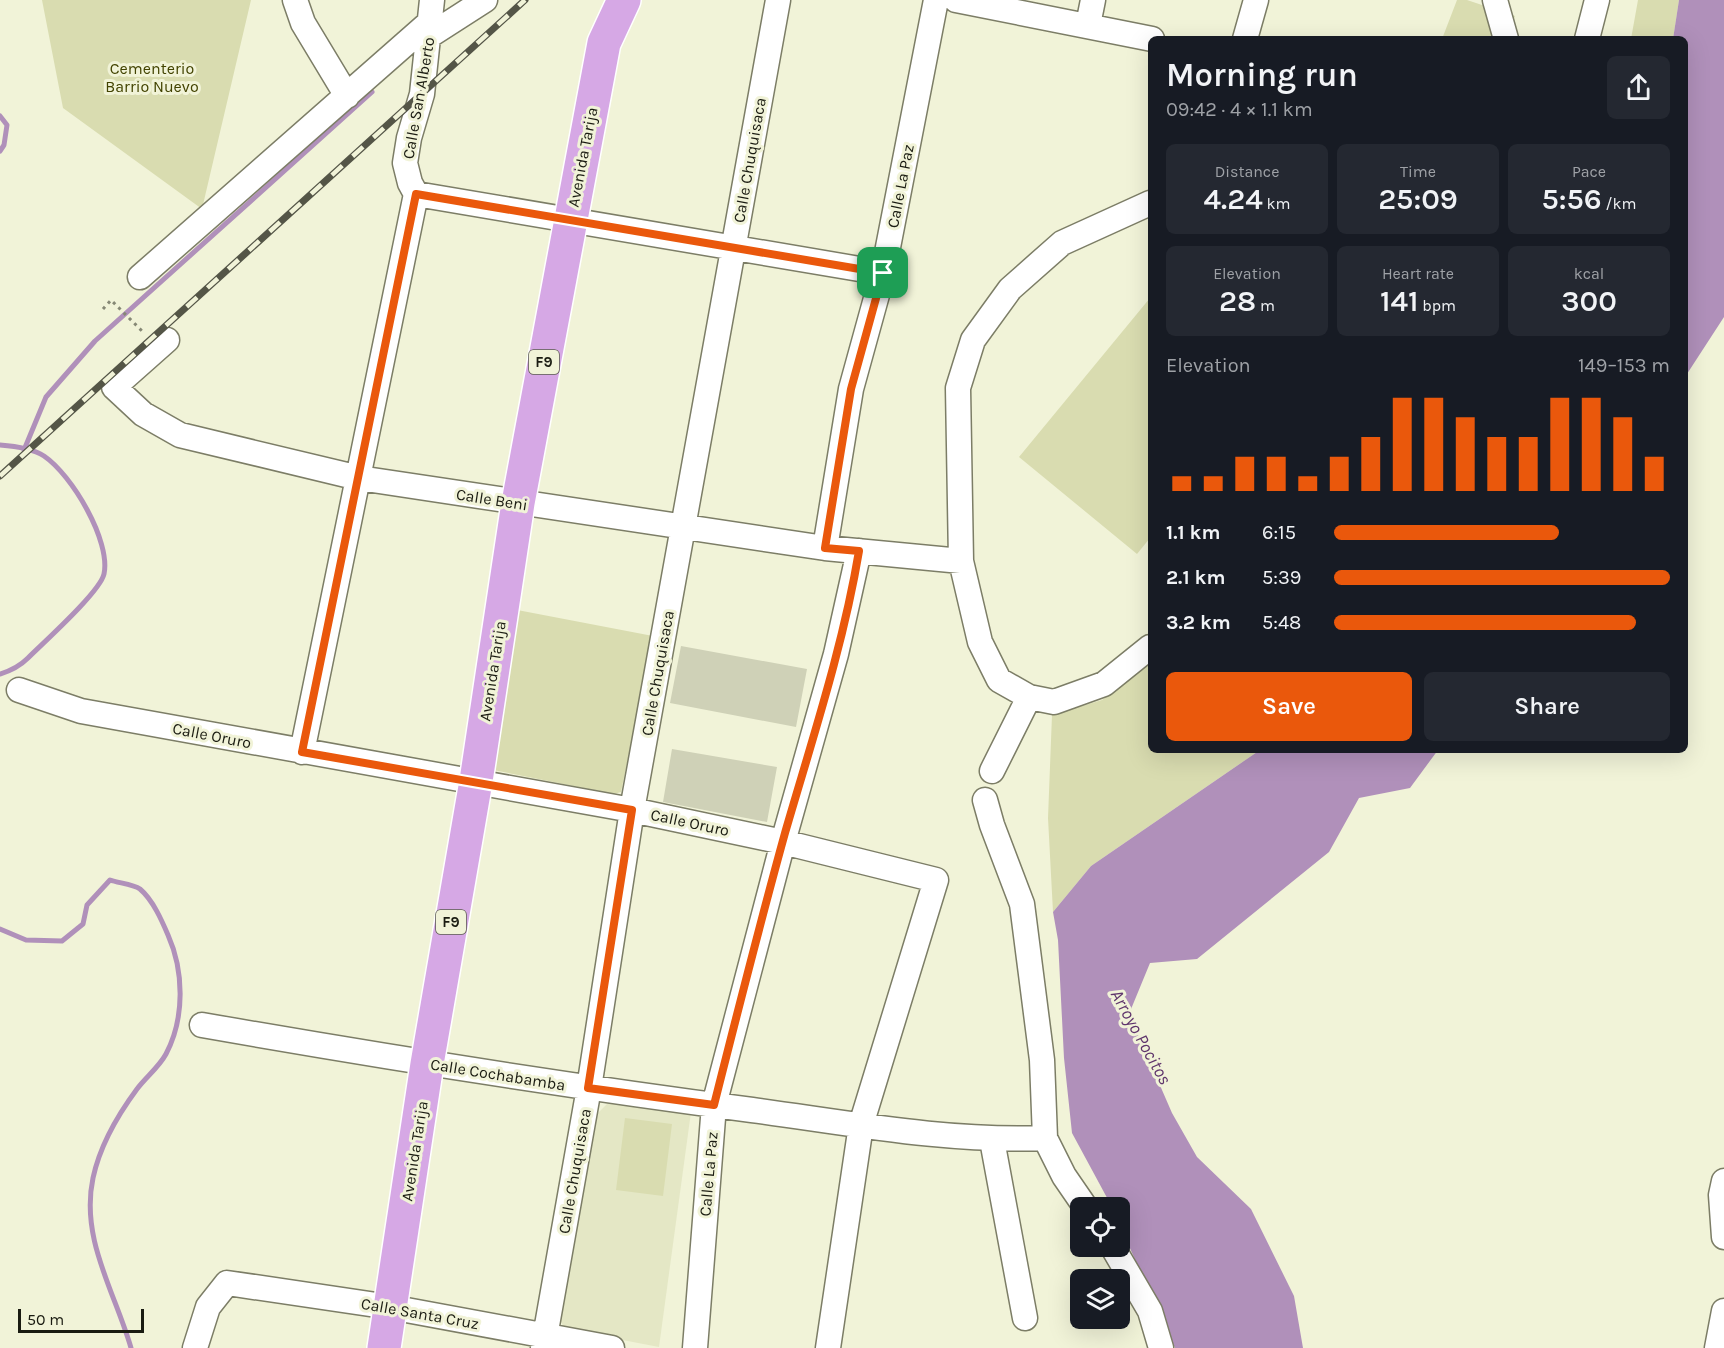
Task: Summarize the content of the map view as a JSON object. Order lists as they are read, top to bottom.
{
  "streets": {
    "highway": ["Avenida Tarija", "F9"],
    "street": [
      "Calle San Alberto",
      "Calle Chuquisaca",
      "Calle La Paz",
      "Calle Beni",
      "Calle Oruro",
      "Calle Cochabamba",
      "Calle Santa Cruz"
    ]
  },
  "crossings": [
    ["Avenida Tarija", "Calle Beni"],
    ["Avenida Tarija", "Calle Oruro"],
    ["Avenida Tarija", "Calle Cochabamba"],
    ["Avenida Tarija", "Calle Santa Cruz"],
    ["Calle Chuquisaca", "Calle Beni"],
    ["Calle Chuquisaca", "Calle Oruro"],
    ["Calle Chuquisaca", "Calle Cochabamba"],
    ["Calle Chuquisaca", "Calle Santa Cruz"],
    ["Calle La Paz", "Calle Beni"],
    ["Calle La Paz", "Calle Oruro"],
    ["Calle La Paz", "Calle Cochabamba"],
    ["Calle Oruro", "Calle Cochabamba"]
  ],
  "water": ["Arroyo Pocitos"],
  "parks": ["Cementerio Barrio Nuevo"],
  "scale_bar": "50 m",
  "page": {
    "heading": ["Morning run", "09:42 · 4 × 1.1 km"],
    "stats": [
      ["Distance", "4.24 km"],
      ["Time", "25:09"],
      ["Pace", "5:56 /km"],
      ["Elevation", "28 m"],
      ["Heart rate", "141 bpm"],
      ["kcal", "300"]
    ],
    "chart": ["Elevation", "149–153 m"],
    "list": [
      {
        "name": "1.1 km",
        "note": "6:15"
      },
      {
        "name": "2.1 km",
        "note": "5:39"
      },
      {
        "name": "3.2 km",
        "note": "5:48"
      }
    ],
    "buttons": ["Save", "Share"],
    "scale": "50 m"
  }
}
